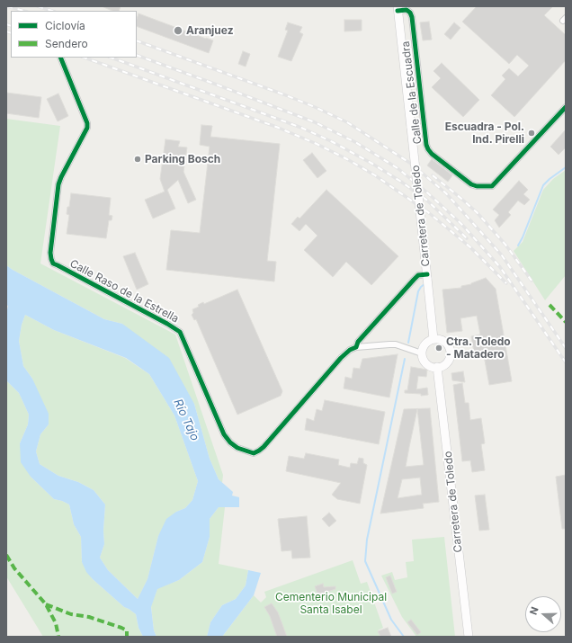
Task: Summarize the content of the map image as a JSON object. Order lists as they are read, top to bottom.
{
  "streets": {
    "street": ["Calle de la Escuadra", "Carretera de Toledo", "Calle Raso de la Estrella"]
  },
  "crossings": [
    ["Calle de la Escuadra", "Carretera de Toledo"],
    ["Carretera de Toledo", "Calle Raso de la Estrella"]
  ],
  "water": ["Río Tajo"],
  "parks": ["Cementerio Municipal Santa Isabel"],
  "places": [
    "Aranjuez",
    "Escuadra - Pol. Ind. Pirelli",
    "Parking Bosch",
    "Ctra. Toledo - Matadero"
  ],
  "legend": ["Ciclovía", "Sendero"],
  "north": "left"
}
